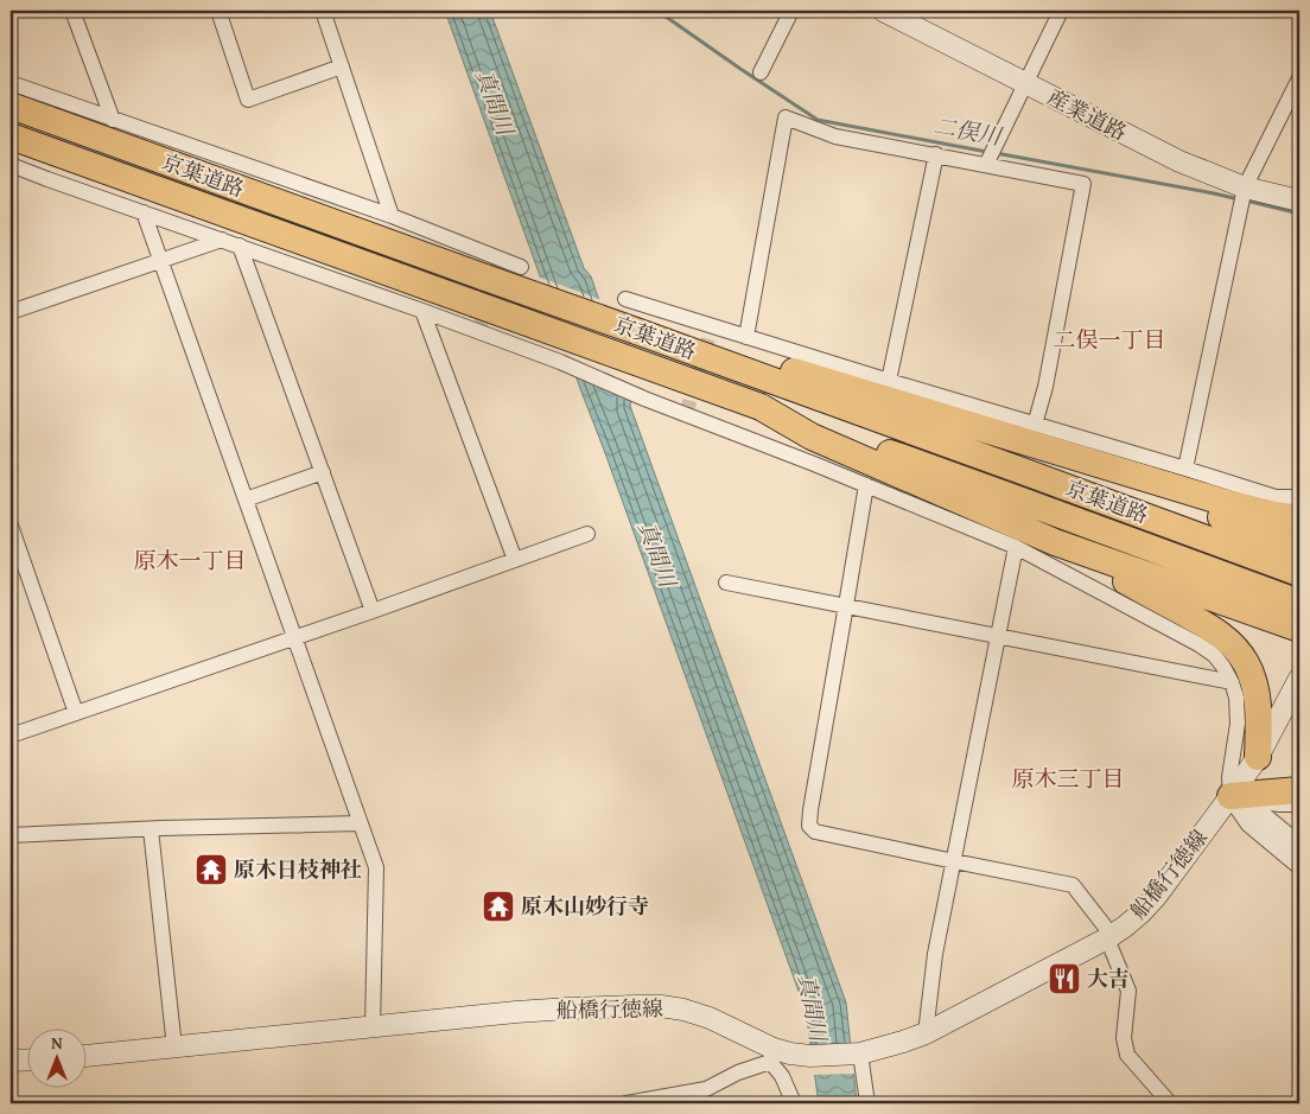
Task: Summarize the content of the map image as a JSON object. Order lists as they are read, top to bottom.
{
  "streets": {
    "highway": ["京葉道路"],
    "main road": ["産業道路", "船橋行徳線"]
  },
  "districts": ["二俣一丁目", "原木一丁目", "原木三丁目"],
  "water": ["真間川", "二俣川"],
  "places": {
    "temple": ["原木日枝神社", "原木山妙行寺"],
    "restaurant": ["大吉"]
  },
  "north": "top"
}
